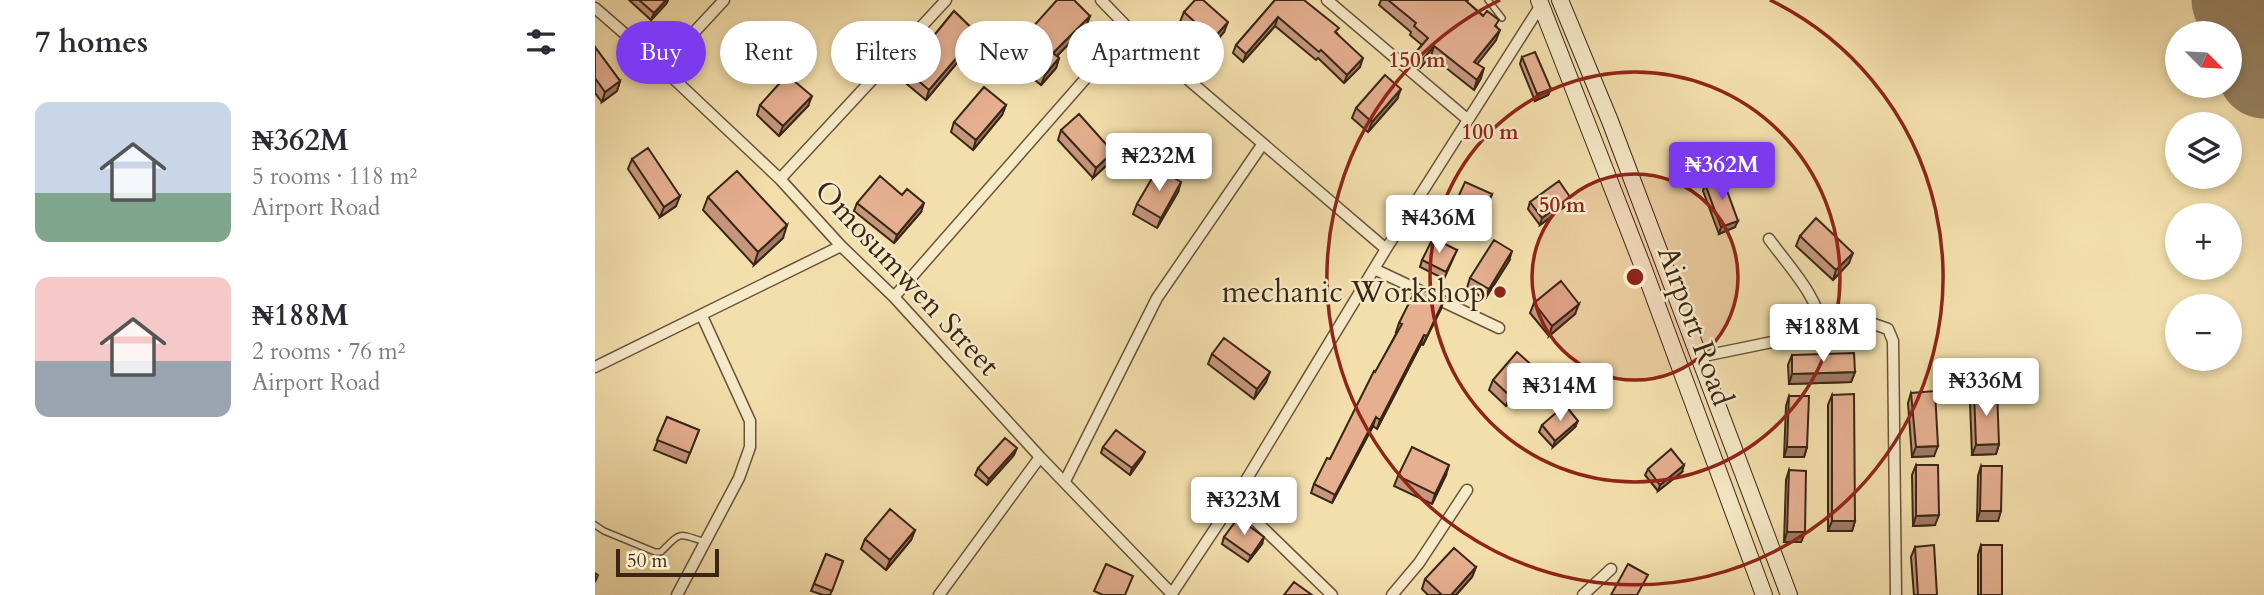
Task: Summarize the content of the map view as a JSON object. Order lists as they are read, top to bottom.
{
  "streets": {
    "main road": ["Airport Road"],
    "street": ["Omosumwen Street"]
  },
  "places": ["mechanic Workshop"],
  "scale_bar": "50 m",
  "north": "bottom right",
  "page": {
    "heading": "7 homes",
    "map_buttons": ["+", "−"],
    "chip": [
      "Buy",
      "Rent",
      "Filters",
      "New",
      "Apartment"
    ],
    "list": [
      {
        "name": "₦362M",
        "note": "5 rooms · 118 m² · Airport Road"
      },
      {
        "name": "₦188M",
        "note": "2 rooms · 76 m² · Airport Road"
      }
    ],
    "price": [
      "₦232M",
      "₦362M",
      "₦436M",
      "₦188M",
      "₦336M",
      "₦314M",
      "₦323M"
    ],
    "scale": "50 m"
  },
  "rings": ["150 m", "100 m", "50 m"]
}
